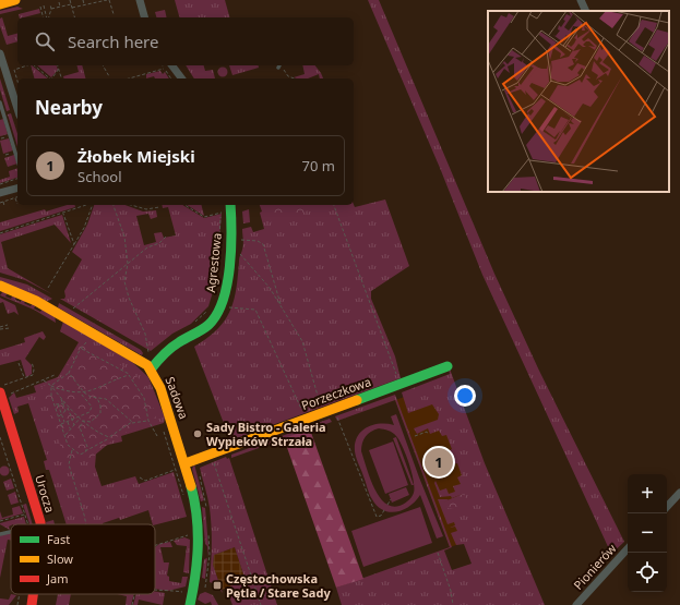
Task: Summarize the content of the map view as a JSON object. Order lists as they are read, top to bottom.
{
  "streets": {
    "street": [
      "Agrestowa",
      "Porzeczkowa",
      "Sadowa",
      "Urocza",
      "Pionierów"
    ]
  },
  "crossings": [
    ["Agrestowa", "Sadowa"],
    ["Porzeczkowa", "Sadowa"]
  ],
  "places": {
    "other": ["Sady Bistro - Galeria Wypieków Strzała"],
    "transit": ["Częstochowska Pętla / Stare Sady"]
  },
  "legend": ["Fast", "Slow", "Jam"],
  "page": {
    "search": "Search here",
    "heading": "Nearby",
    "list": [
      {
        "mark": "1",
        "name": "Żłobek Miejski",
        "note": "School",
        "value": "70 m"
      }
    ],
    "pins": "1",
    "map_buttons": ["+", "−"]
  }
}
